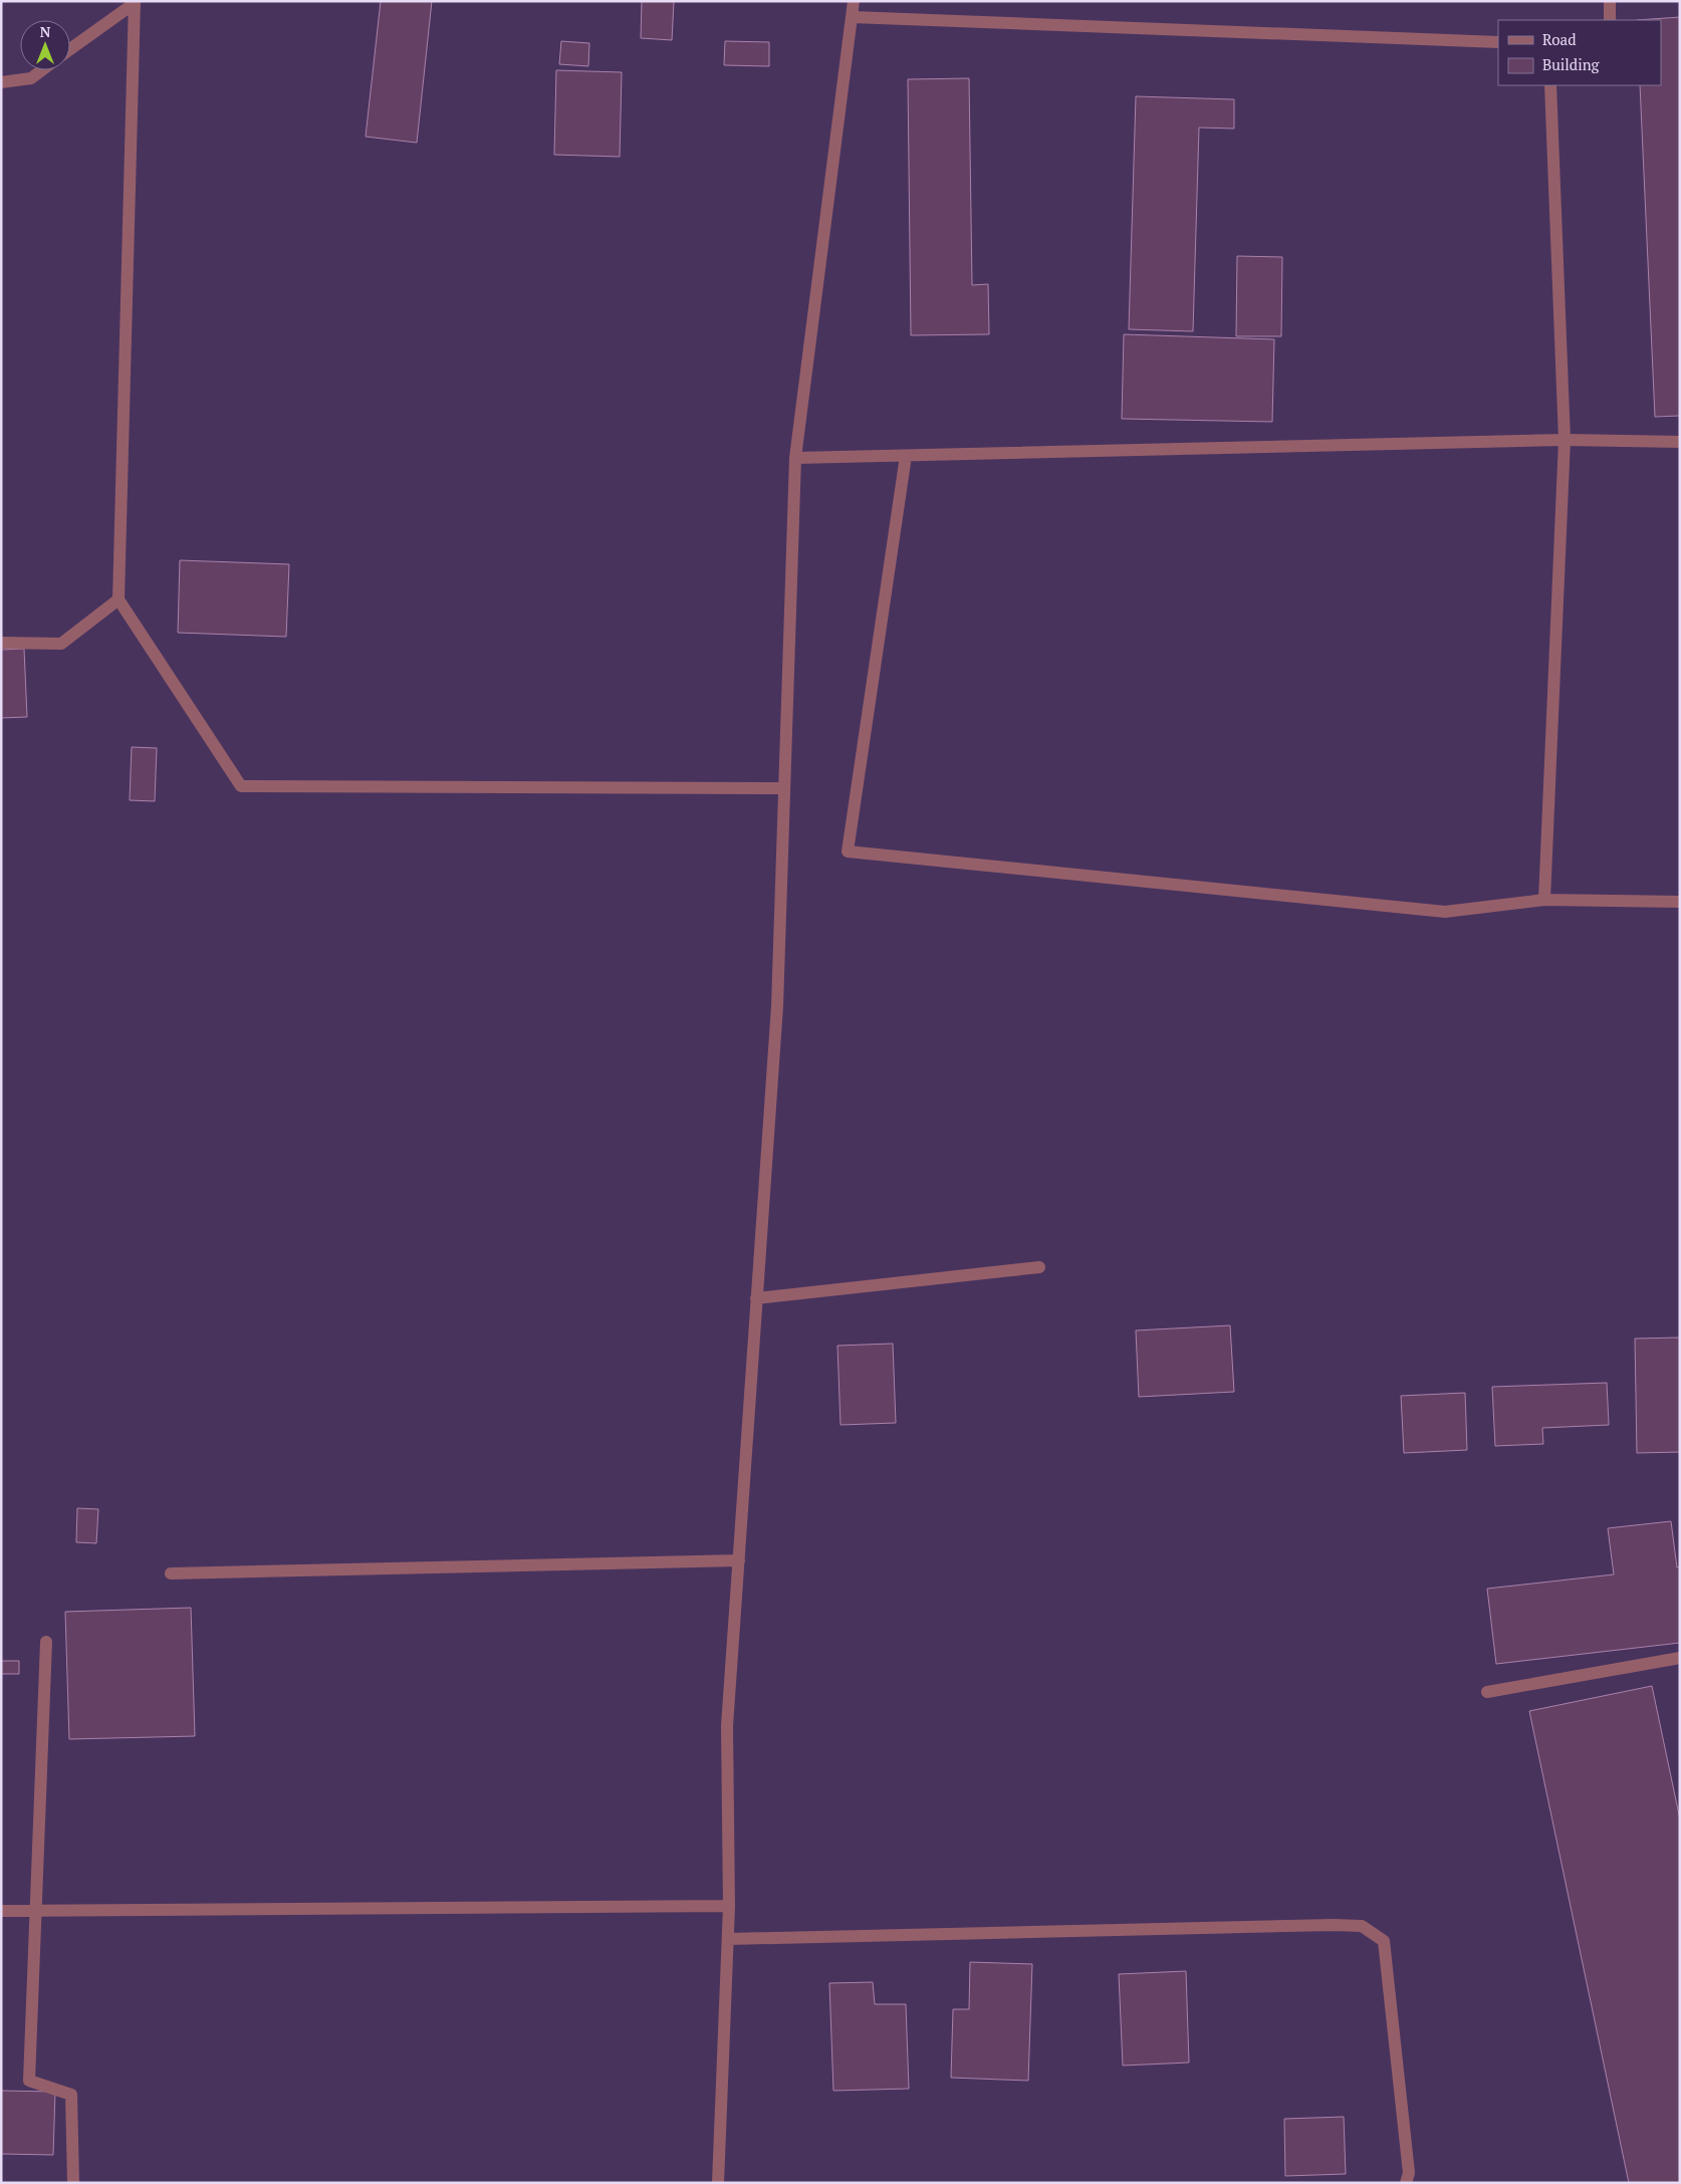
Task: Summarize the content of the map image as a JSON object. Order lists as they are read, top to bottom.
{
  "legend": ["Road", "Building"],
  "north": "top"
}
